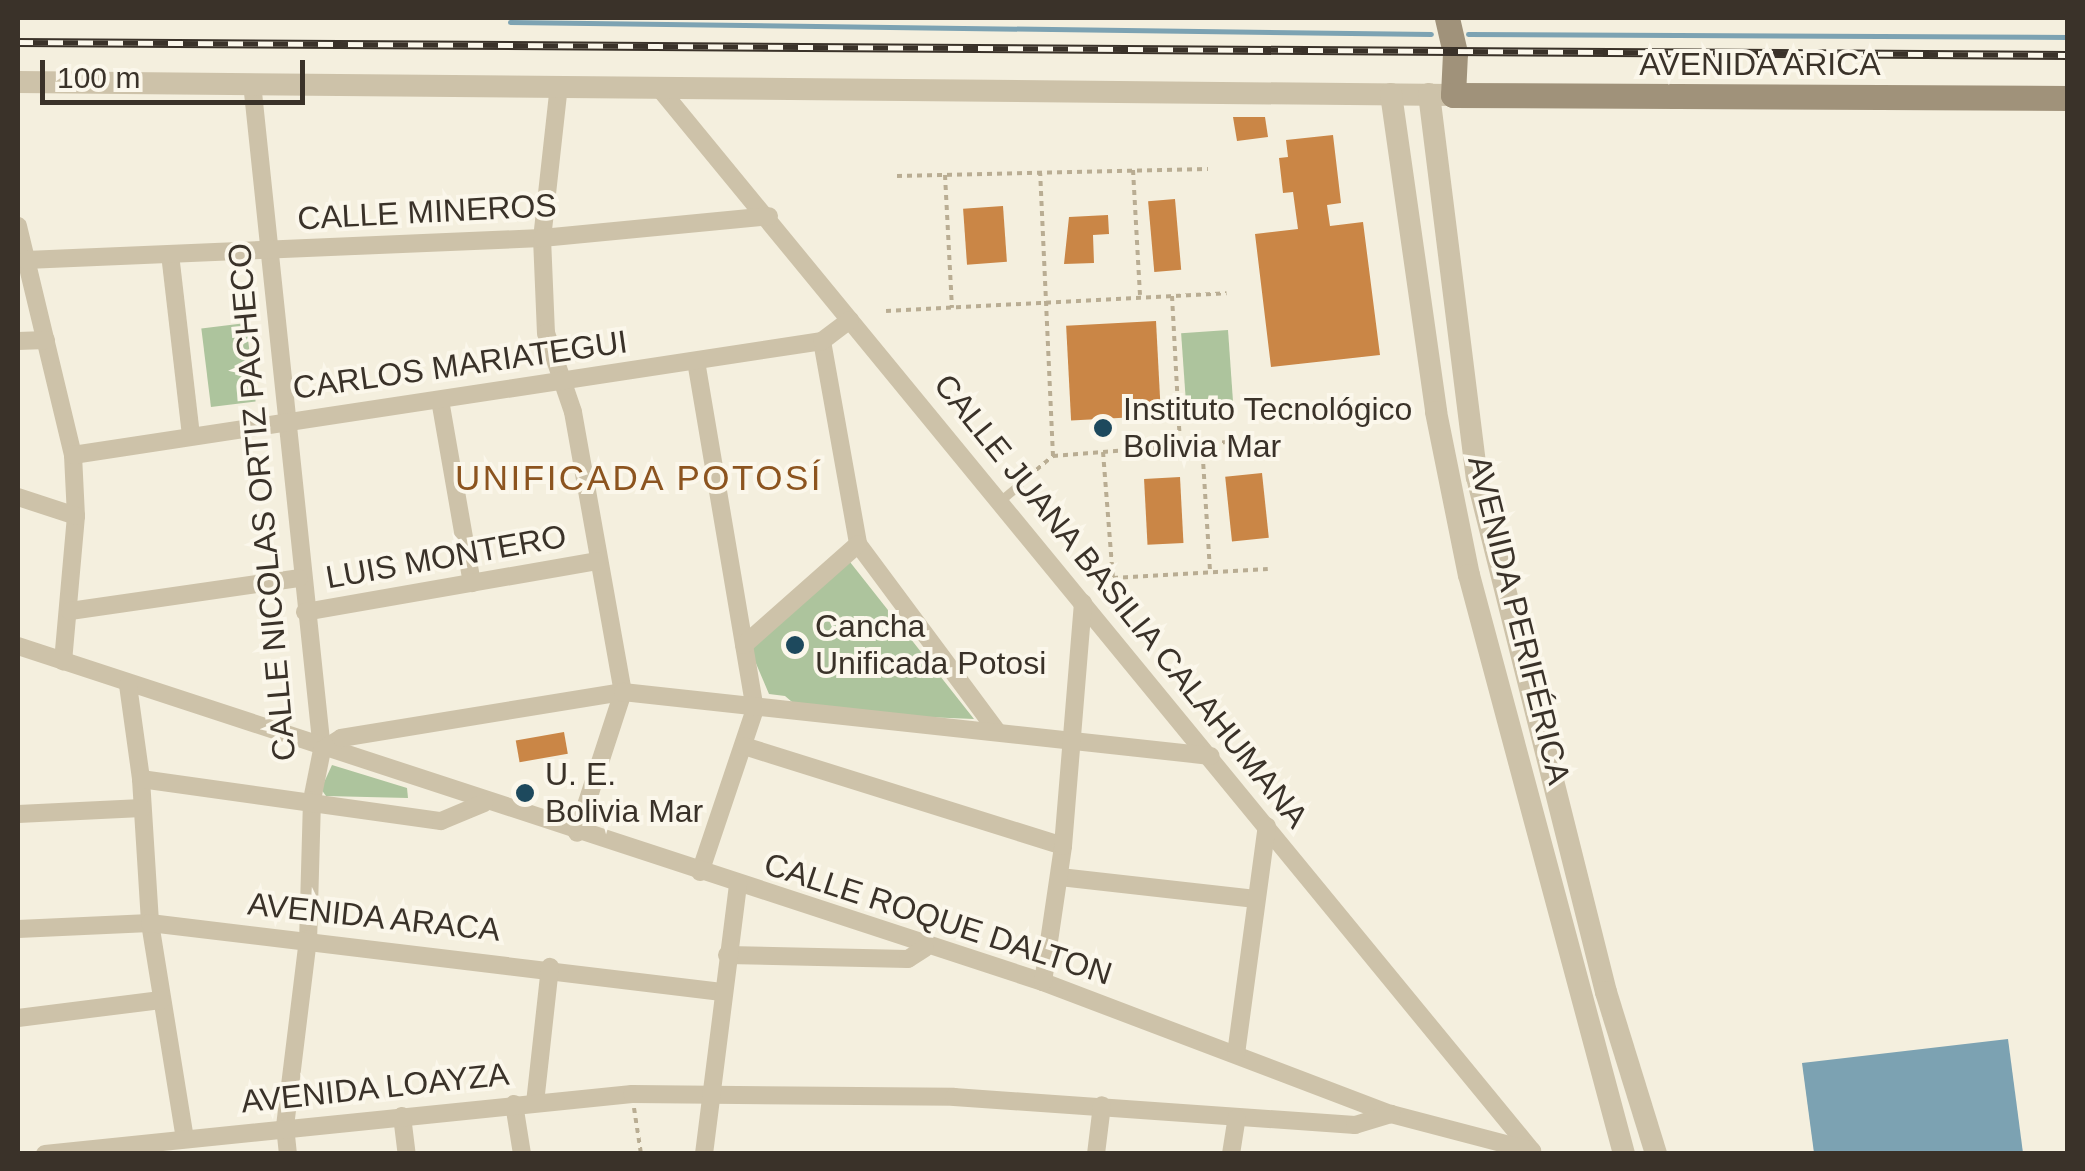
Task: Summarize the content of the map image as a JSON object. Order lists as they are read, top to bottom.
{
  "streets": {
    "main road": ["AVENIDA ARICA", "AVENIDA PERIFÉRICA"],
    "street": [
      "CALLE MINEROS",
      "CARLOS MARIATEGUI",
      "CALLE NICOLAS ORTIZ PACHECO",
      "LUIS MONTERO",
      "CALLE JUANA BASILIA CALAHUMANA",
      "AVENIDA ARACA",
      "CALLE ROQUE DALTON",
      "AVENIDA LOAYZA"
    ]
  },
  "crossings": [
    ["AVENIDA ARICA", "AVENIDA PERIFÉRICA"],
    ["CALLE MINEROS", "CALLE NICOLAS ORTIZ PACHECO"],
    ["CALLE MINEROS", "CALLE JUANA BASILIA CALAHUMANA"],
    ["CARLOS MARIATEGUI", "CALLE NICOLAS ORTIZ PACHECO"],
    ["CARLOS MARIATEGUI", "CALLE JUANA BASILIA CALAHUMANA"],
    ["CALLE NICOLAS ORTIZ PACHECO", "LUIS MONTERO"],
    ["CALLE NICOLAS ORTIZ PACHECO", "AVENIDA ARACA"],
    ["CALLE NICOLAS ORTIZ PACHECO", "CALLE ROQUE DALTON"],
    ["CALLE NICOLAS ORTIZ PACHECO", "AVENIDA LOAYZA"],
    ["CALLE JUANA BASILIA CALAHUMANA", "CALLE ROQUE DALTON"],
    ["CALLE ROQUE DALTON", "AVENIDA LOAYZA"]
  ],
  "districts": ["UNIFICADA POTOSÍ"],
  "places": ["Instituto Tecnológico Bolivia Mar", "Cancha Unificada Potosi", "U. E. Bolivia Mar"],
  "scale_bar": "100 m"
}
